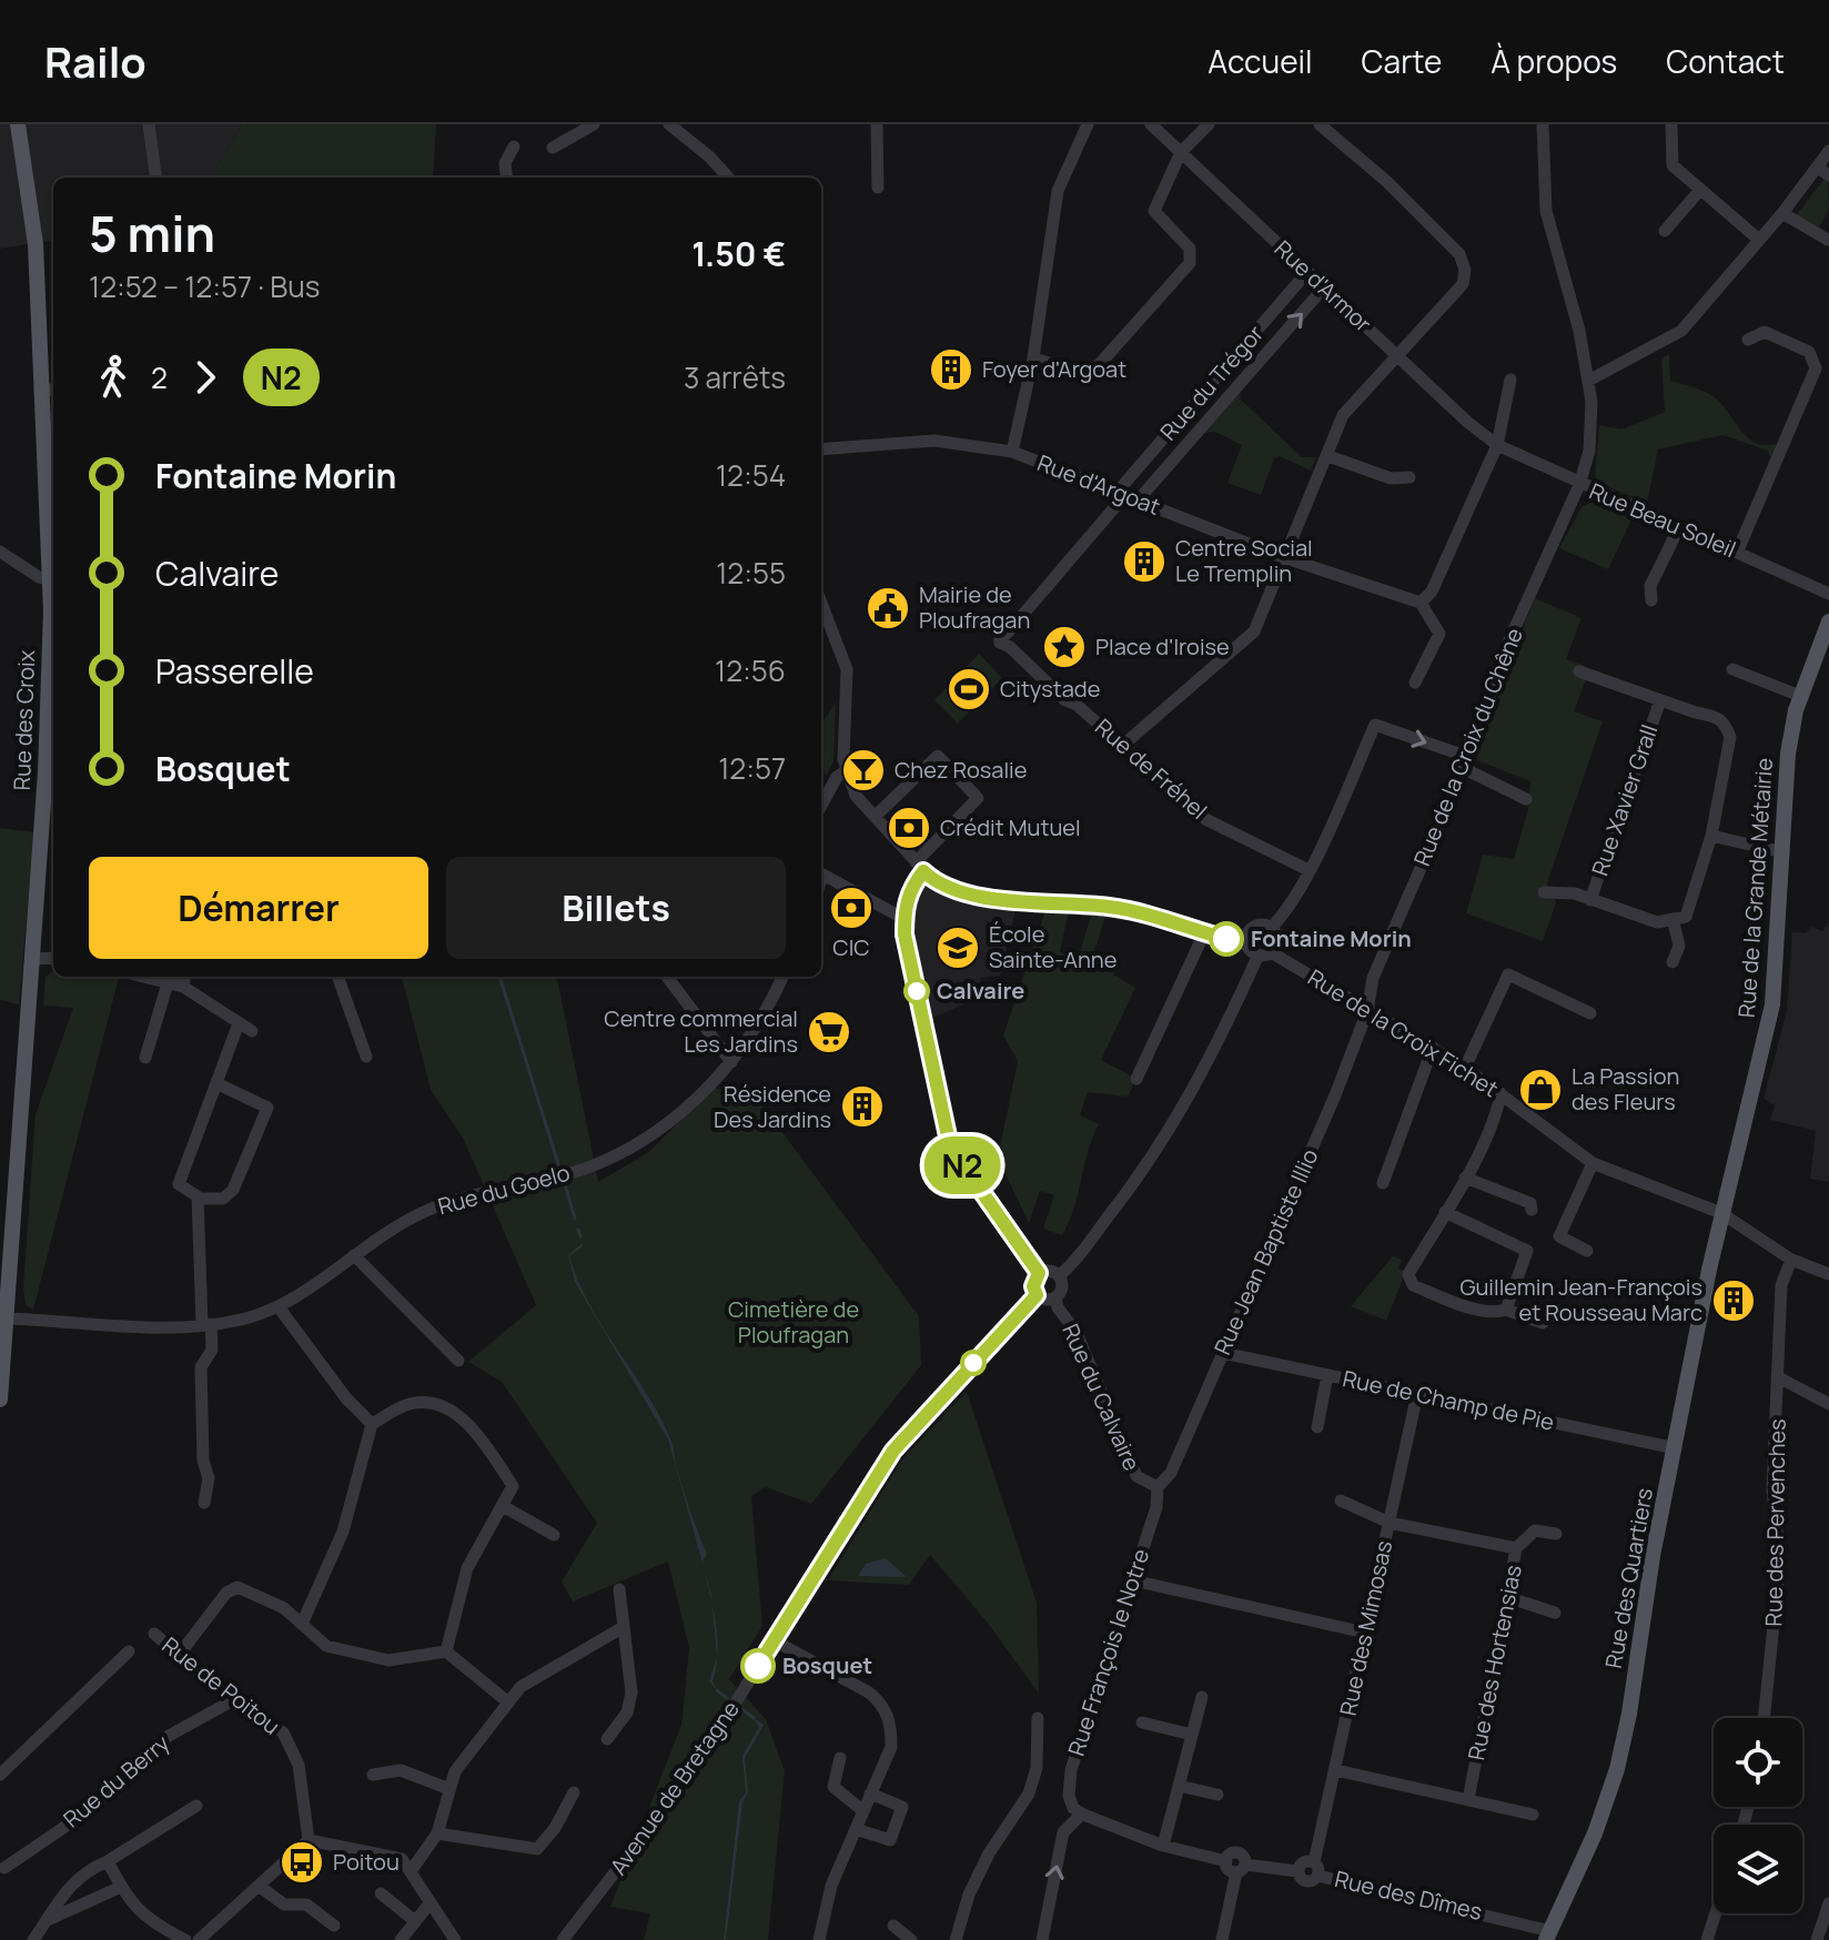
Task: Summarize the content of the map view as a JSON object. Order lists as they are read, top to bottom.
{
  "streets": {
    "main road": ["Rue des Croix", "Rue de la Grande Métairie", "Rue des Quartiers"],
    "street": [
      "Rue d'Armor",
      "Rue du Trégor",
      "Rue d'Argoat",
      "Rue Beau Soleil",
      "Rue de la Croix du Chêne",
      "Rue de Fréhel",
      "Rue Xavier Grall",
      "Rue de la Croix Fichet",
      "Rue du Goelo",
      "Rue Jean Baptiste Illio",
      "Rue du Calvaire",
      "Rue de Champ de Pie",
      "Rue des Pervenches",
      "Rue des Mimosas",
      "Rue François le Notre",
      "Rue des Hortensias",
      "Rue de Poitou",
      "Rue du Berry",
      "Avenue de Bretagne",
      "Rue des Dîmes"
    ]
  },
  "crossings": [
    ["Rue d'Armor", "Rue du Trégor"],
    ["Rue d'Armor", "Rue Beau Soleil"],
    ["Rue du Trégor", "Rue d'Argoat"],
    ["Rue du Trégor", "Rue de Fréhel"],
    ["Rue Beau Soleil", "Rue de la Croix du Chêne"],
    ["Rue des Croix", "Rue du Goelo"],
    ["Rue de la Croix du Chêne", "Rue de la Croix Fichet"],
    ["Rue de la Croix du Chêne", "Rue Jean Baptiste Illio"],
    ["Rue de la Grande Métairie", "Rue de la Croix Fichet"],
    ["Rue de la Grande Métairie", "Rue des Quartiers"],
    ["Rue de la Croix Fichet", "Rue Jean Baptiste Illio"],
    ["Rue de la Croix Fichet", "Rue des Pervenches"],
    ["Rue de la Croix Fichet", "Rue des Quartiers"],
    ["Rue Jean Baptiste Illio", "Rue du Calvaire"],
    ["Rue Jean Baptiste Illio", "Rue de Champ de Pie"],
    ["Rue Jean Baptiste Illio", "Rue François le Notre"],
    ["Rue du Calvaire", "Rue François le Notre"],
    ["Rue du Calvaire", "Avenue de Bretagne"],
    ["Rue de Champ de Pie", "Rue des Quartiers"],
    ["Rue de Champ de Pie", "Rue des Mimosas"],
    ["Rue des Quartiers", "Rue des Dîmes"],
    ["Rue des Mimosas", "Rue des Hortensias"],
    ["Rue des Mimosas", "Rue des Dîmes"],
    ["Rue de Poitou", "Rue du Berry"]
  ],
  "parks": ["Cimetière de Ploufragan"],
  "places": {
    "building": [
      "Foyer d'Argoat",
      "Centre Social Le Tremplin",
      "Résidence Des Jardins",
      "Guillemin Jean-François et Rousseau Marc"
    ],
    "public building": ["Mairie de Ploufragan"],
    "place": ["Place d'Iroise"],
    "sports": ["Citystade"],
    "bar": ["Chez Rosalie"],
    "bank": ["Crédit Mutuel", "CIC"],
    "other": ["Fontaine Morin", "Calvaire", "Bosquet"],
    "school or university": ["École Sainte-Anne"],
    "supermarket": ["Centre commercial Les Jardins"],
    "shop": ["La Passion des Fleurs"],
    "bus stop": ["Poitou"]
  },
  "lines": ["bus line N2"],
  "page": {
    "header": "Railo",
    "nav": [
      "Accueil",
      "Carte",
      "À propos",
      "Contact"
    ],
    "on_map": "N2",
    "heading": ["5 min", "12:52 – 12:57 · Bus", "1.50 €"],
    "legs": ["2", "N2", "3 arrêts"],
    "list": [
      {
        "name": "Fontaine Morin",
        "value": "12:54"
      },
      {
        "name": "Calvaire",
        "value": "12:55"
      },
      {
        "name": "Passerelle",
        "value": "12:56"
      },
      {
        "name": "Bosquet",
        "value": "12:57"
      }
    ],
    "buttons": ["Démarrer", "Billets"]
  }
}
